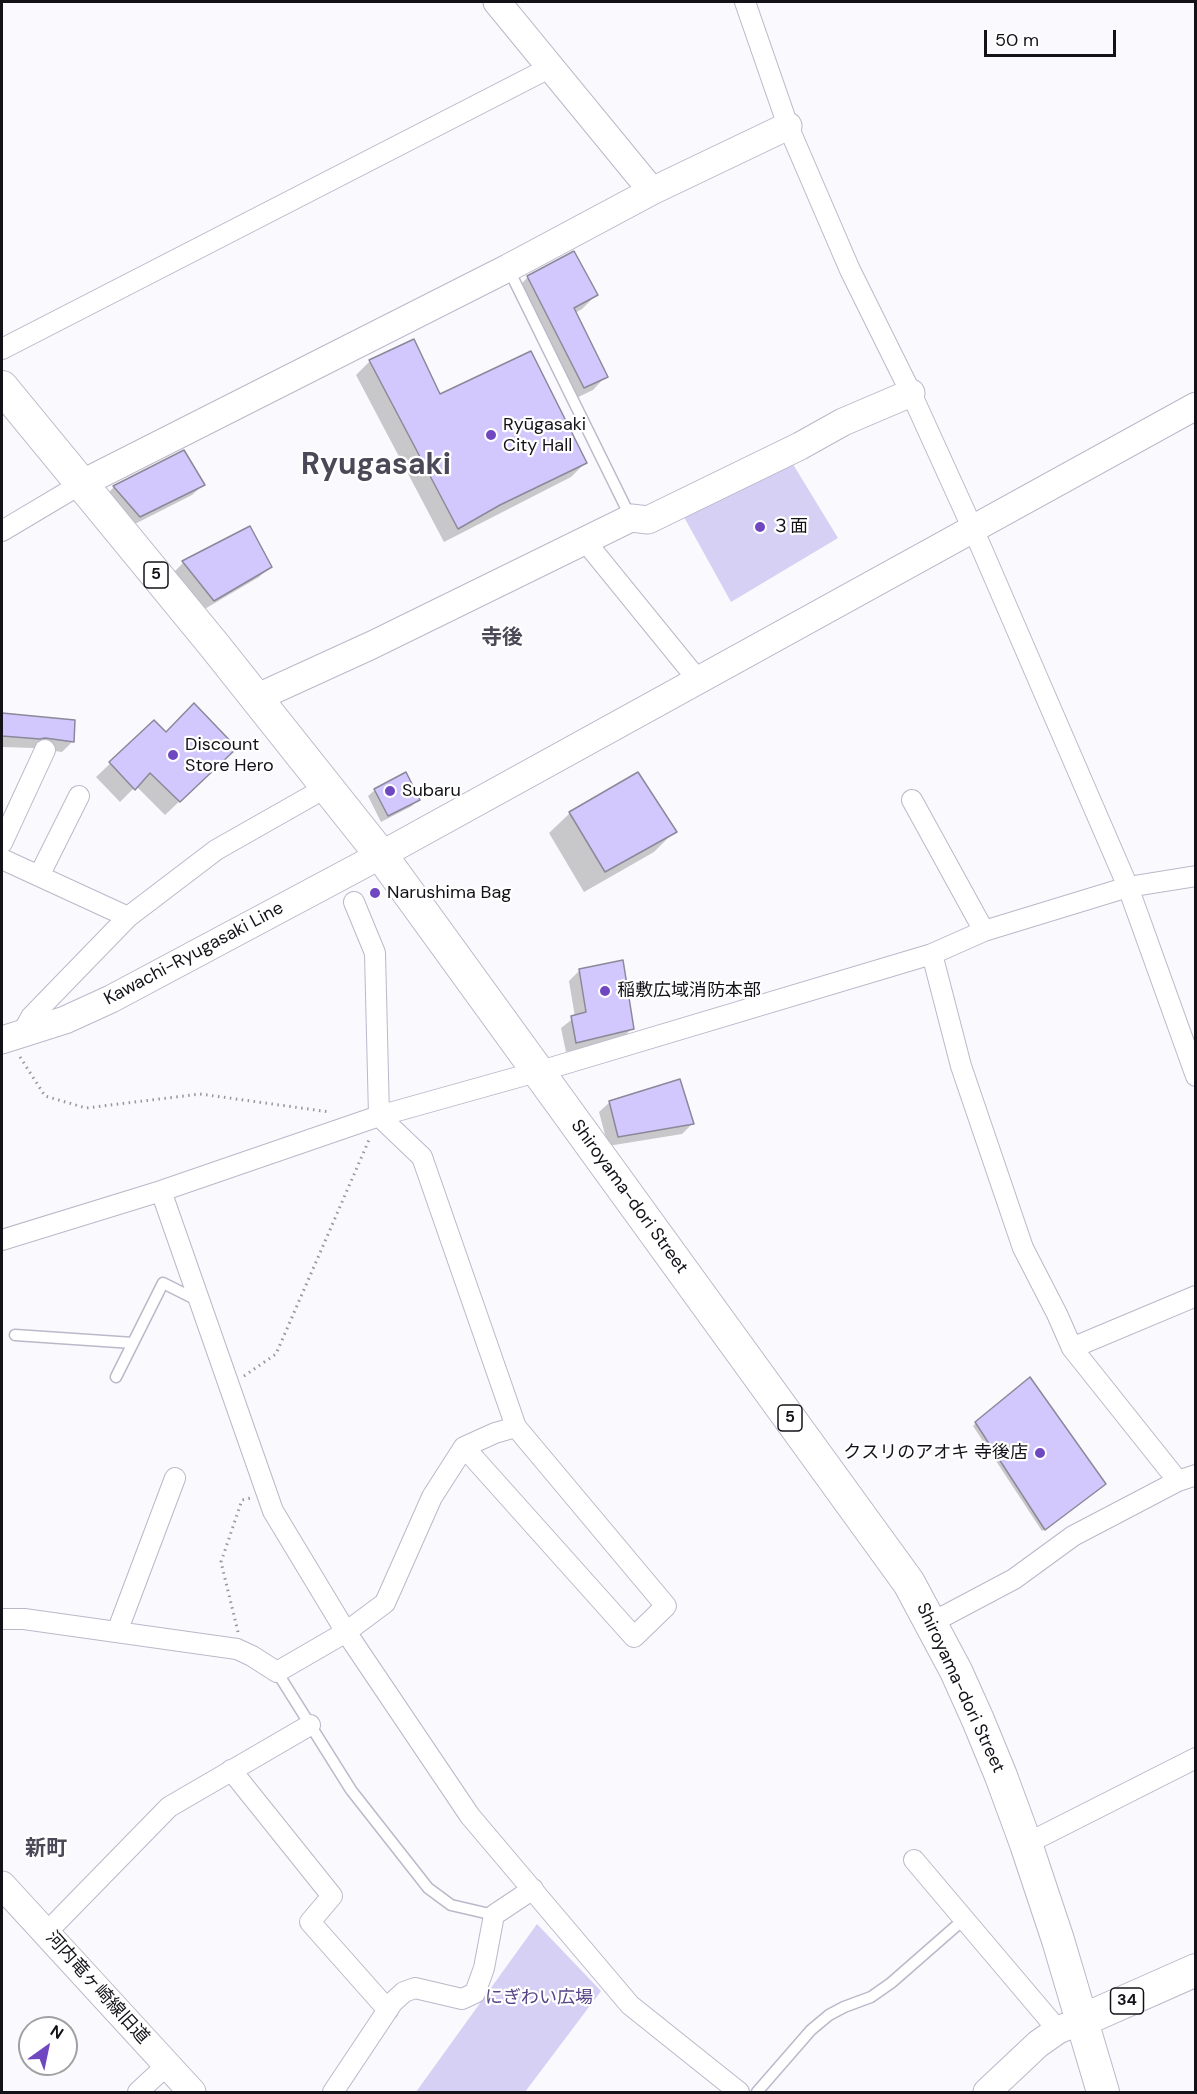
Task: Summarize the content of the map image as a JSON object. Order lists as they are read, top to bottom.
{
  "streets": {
    "main road": ["5", "Shiroyama-dori Street", "34"],
    "street": ["Kawachi-Ryugasaki Line", "河内竜ヶ崎線旧道"]
  },
  "crossings": [
    ["Kawachi-Ryugasaki Line", "Shiroyama-dori Street"],
    ["Shiroyama-dori Street", "34"]
  ],
  "districts": ["Ryugasaki", "寺後", "新町"],
  "parks": ["にぎわい広場"],
  "places": [
    "Ryūgasaki City Hall",
    "３面",
    "Discount Store Hero",
    "Subaru",
    "Narushima Bag",
    "稲敷広域消防本部",
    "クスリのアオキ 寺後店"
  ],
  "scale_bar": "50 m",
  "north": "top right"
}
